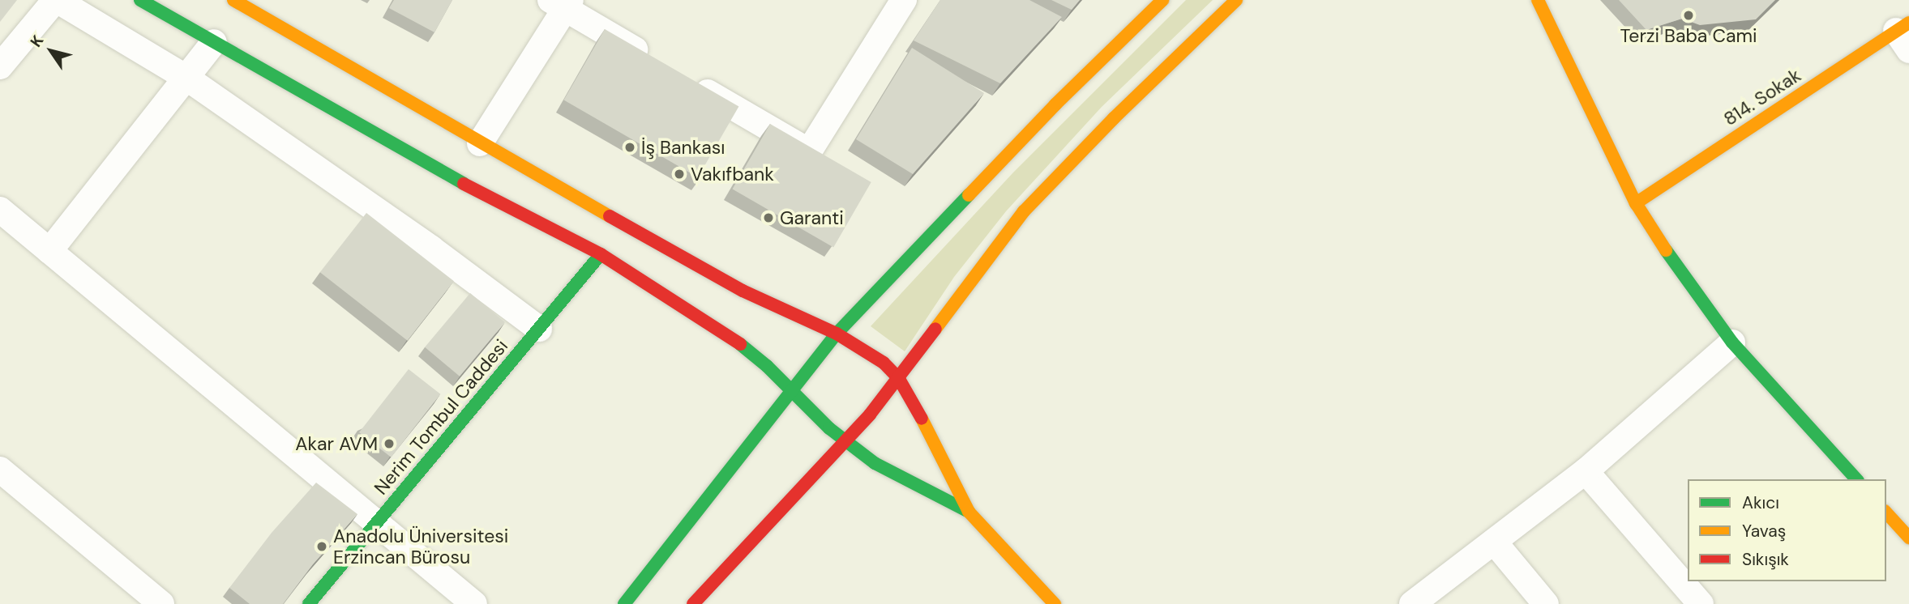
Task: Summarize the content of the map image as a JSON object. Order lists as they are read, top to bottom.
{
  "streets": {
    "main road": ["814. Sokak", "Nerim Tombul Caddesi"]
  },
  "places": [
    "Terzi Baba Cami",
    "İş Bankası",
    "Vakıfbank",
    "Garanti",
    "Akar AVM",
    "Anadolu Üniversitesi Erzincan Bürosu"
  ],
  "legend": ["Akıcı", "Yavaş", "Sıkışık"],
  "north": "top left"
}
